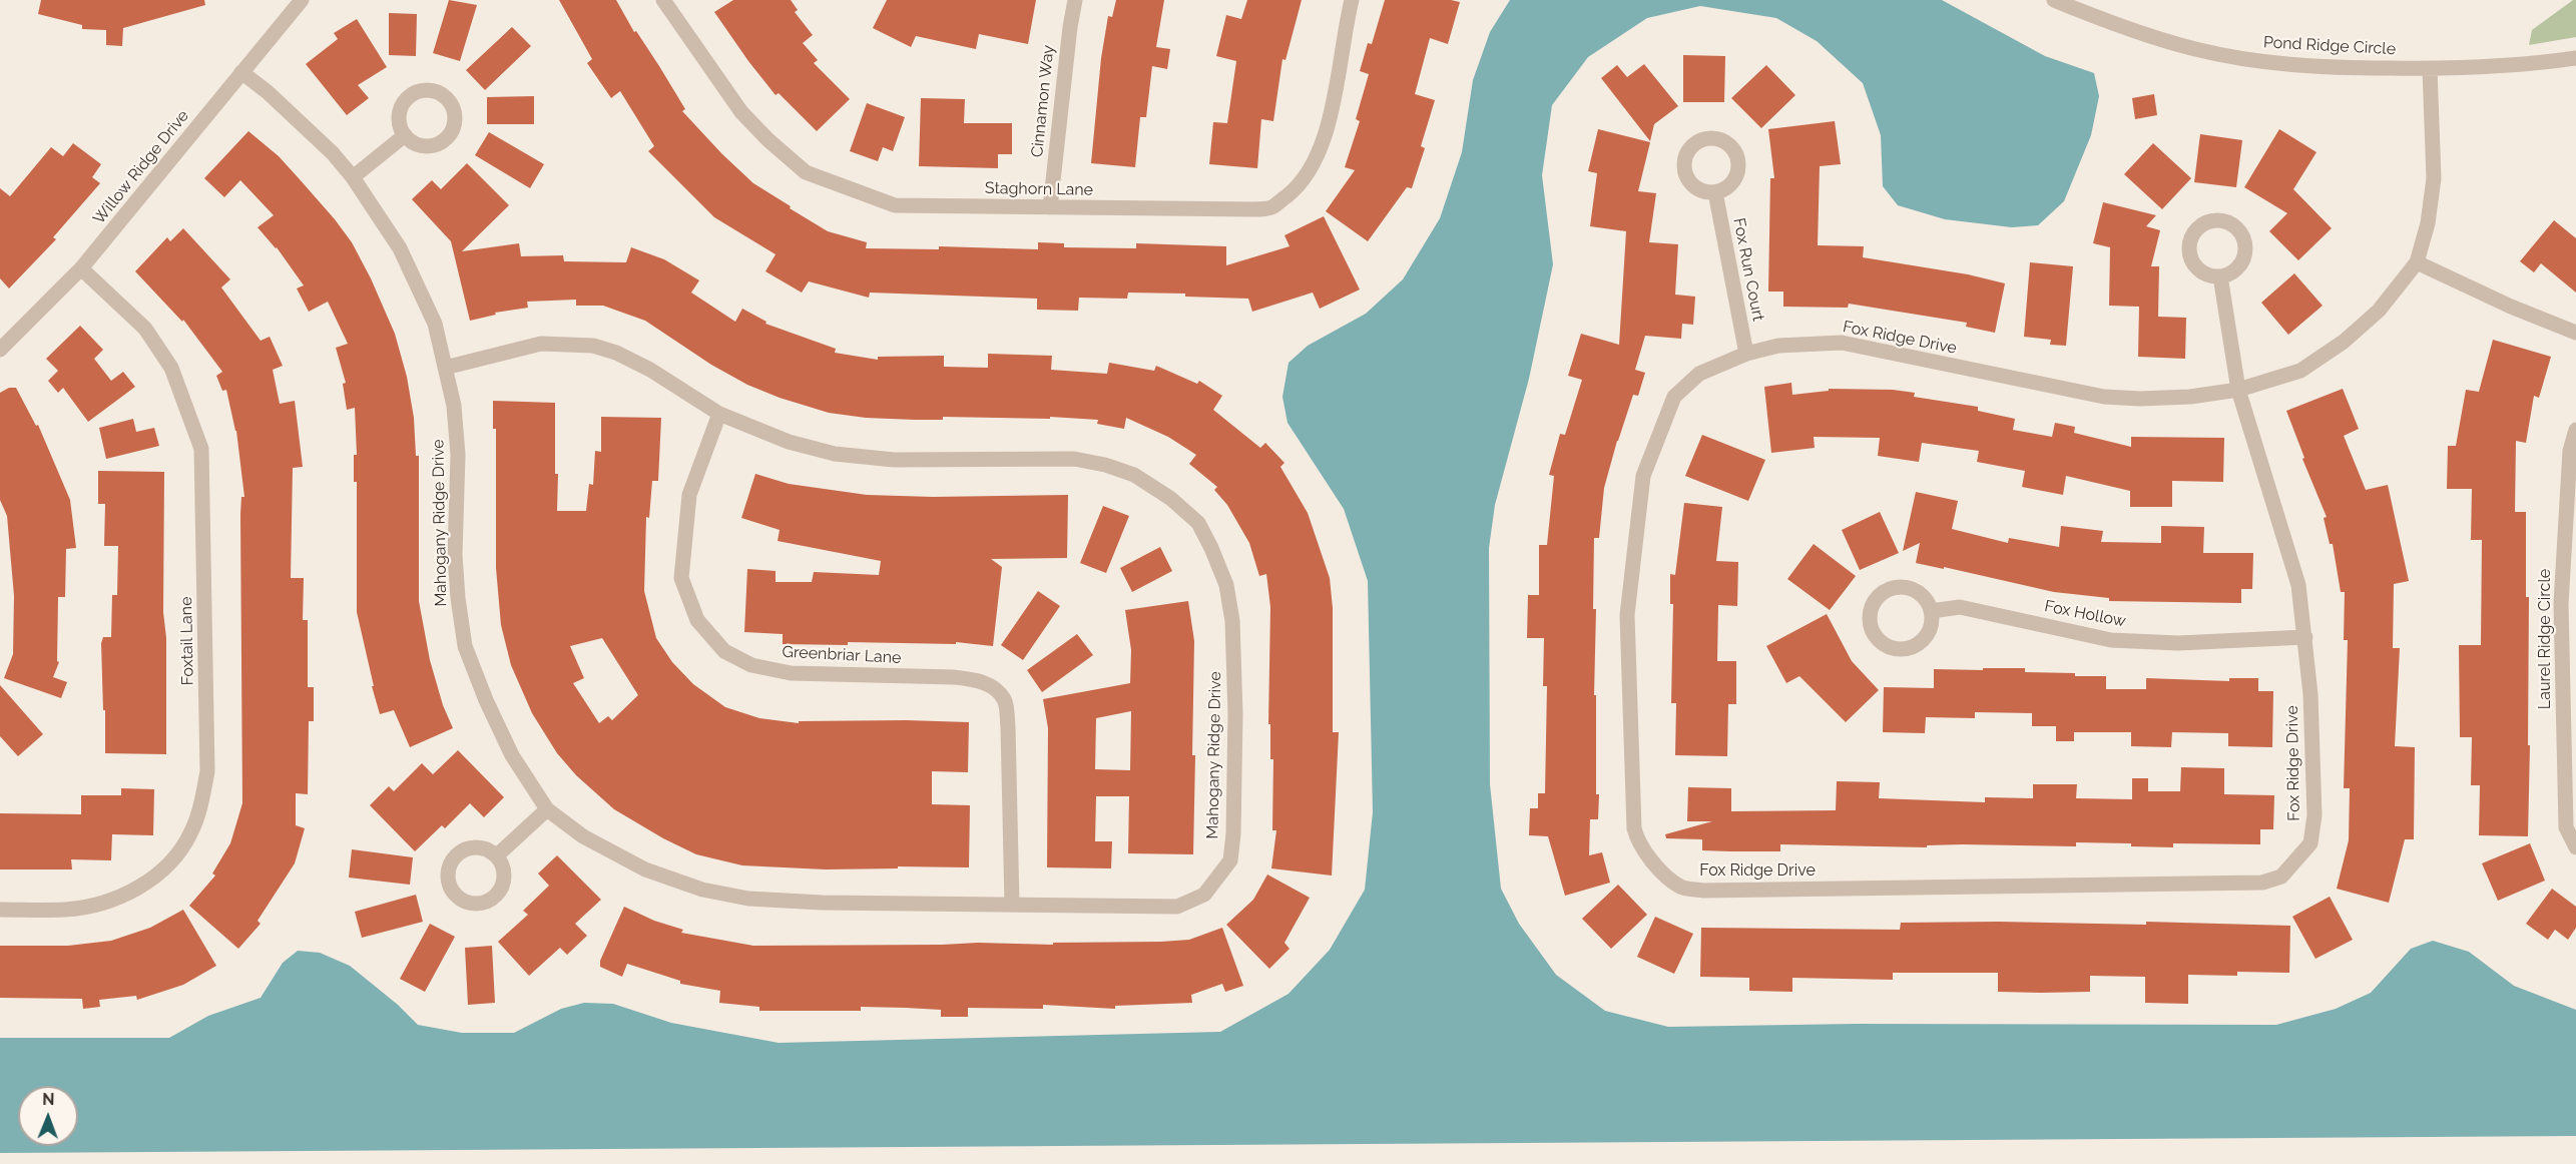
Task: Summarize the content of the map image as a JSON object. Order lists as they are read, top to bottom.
{
  "streets": {
    "street": [
      "Pond Ridge Circle",
      "Cinnamon Way",
      "Willow Ridge Drive",
      "Staghorn Lane",
      "Fox Run Court",
      "Fox Ridge Drive",
      "Mahogany Ridge Drive",
      "Fox Hollow",
      "Laurel Ridge Circle",
      "Foxtail Lane",
      "Greenbriar Lane"
    ]
  },
  "crossings": [
    ["Pond Ridge Circle", "Fox Ridge Drive"],
    ["Cinnamon Way", "Staghorn Lane"],
    ["Willow Ridge Drive", "Mahogany Ridge Drive"],
    ["Willow Ridge Drive", "Foxtail Lane"],
    ["Fox Run Court", "Fox Ridge Drive"],
    ["Fox Ridge Drive", "Fox Hollow"],
    ["Mahogany Ridge Drive", "Greenbriar Lane"]
  ],
  "north": "top"
}
